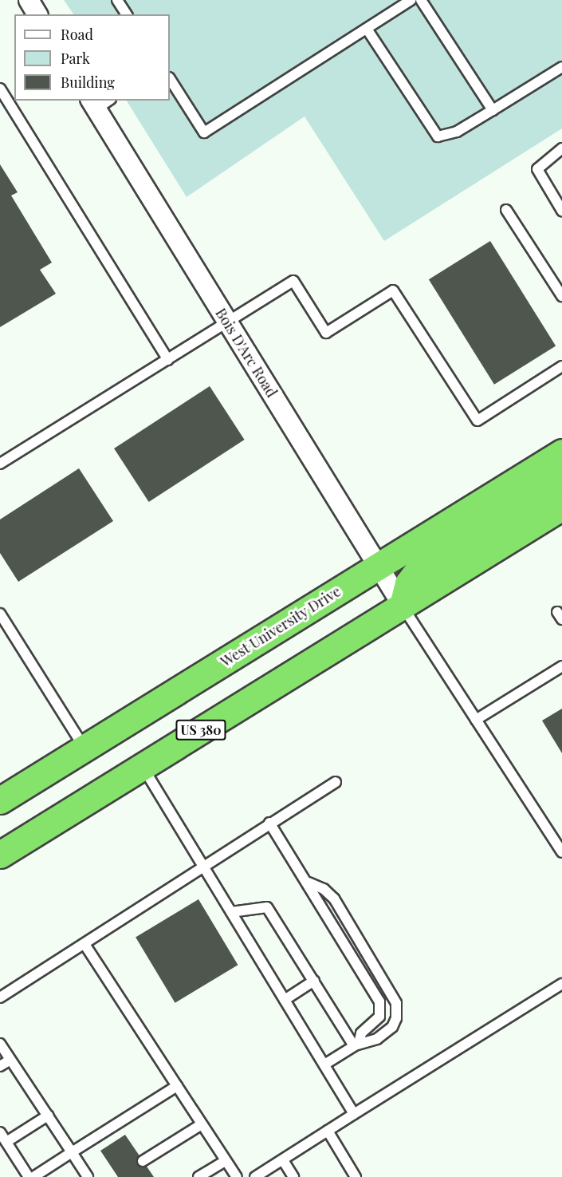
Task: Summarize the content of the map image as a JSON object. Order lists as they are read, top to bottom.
{
  "streets": {
    "highway": ["West University Drive", "US 380"],
    "street": ["Bois D'Arc Road"]
  },
  "crossings": [
    ["Bois D'Arc Road", "West University Drive"],
    ["Bois D'Arc Road", "US 380"]
  ],
  "legend": ["Road", "Park", "Building"]
}
